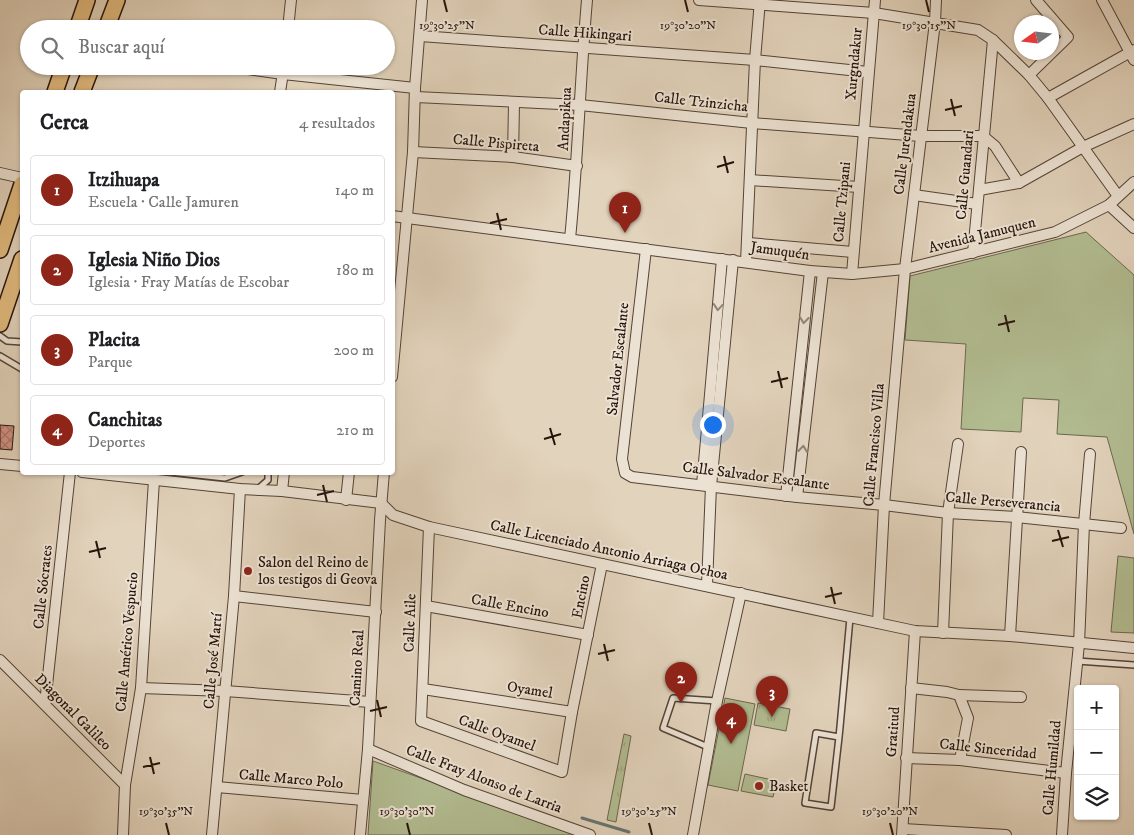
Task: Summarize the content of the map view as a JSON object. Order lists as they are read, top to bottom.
{
  "streets": {
    "street": [
      "Calle Hikingari",
      "Xurgndakur",
      "Calle Tzinzicha",
      "Andapikua",
      "Calle Pispireta",
      "Calle Jurendakua",
      "Calle Guandari",
      "Calle Tzipani",
      "Avenida Jamuquen",
      "Jamuquén",
      "Salvador Escalante",
      "Calle Francisco Villa",
      "Calle Salvador Escalante",
      "Calle Perseverancia",
      "Calle Licenciado Antonio Arriaga Ochoa",
      "Calle Sócrates",
      "Encino",
      "Calle Encino",
      "Calle Aile",
      "Calle Américo Vespucio",
      "Calle José Martí",
      "Camino Real",
      "Oyamel",
      "Diagonal Galileo",
      "Gratitud",
      "Calle Oyamel",
      "Calle Sinceridad",
      "Calle Humildad",
      "Calle Marco Polo",
      "Calle Fray Alonso de Larria"
    ]
  },
  "crossings": [
    ["Calle Hikingari", "Xurgndakur"],
    ["Calle Hikingari", "Andapikua"],
    ["Xurgndakur", "Calle Tzinzicha"],
    ["Xurgndakur", "Calle Tzipani"],
    ["Calle Tzinzicha", "Andapikua"],
    ["Calle Tzinzicha", "Calle Jurendakua"],
    ["Calle Tzinzicha", "Calle Guandari"],
    ["Calle Tzinzicha", "Calle Tzipani"],
    ["Andapikua", "Calle Pispireta"],
    ["Andapikua", "Jamuquén"],
    ["Calle Jurendakua", "Avenida Jamuquen"],
    ["Calle Jurendakua", "Calle Francisco Villa"],
    ["Calle Guandari", "Avenida Jamuquen"],
    ["Calle Tzipani", "Avenida Jamuquen"],
    ["Avenida Jamuquen", "Jamuquén"],
    ["Avenida Jamuquen", "Calle Francisco Villa"],
    ["Jamuquén", "Salvador Escalante"],
    ["Salvador Escalante", "Calle Salvador Escalante"],
    ["Calle Francisco Villa", "Calle Salvador Escalante"],
    ["Calle Francisco Villa", "Calle Perseverancia"],
    ["Calle Francisco Villa", "Calle Licenciado Antonio Arriaga Ochoa"],
    ["Calle Salvador Escalante", "Calle Perseverancia"],
    ["Calle Perseverancia", "Calle Humildad"],
    ["Calle Licenciado Antonio Arriaga Ochoa", "Encino"],
    ["Calle Licenciado Antonio Arriaga Ochoa", "Calle Aile"],
    ["Calle Licenciado Antonio Arriaga Ochoa", "Calle Américo Vespucio"],
    ["Calle Licenciado Antonio Arriaga Ochoa", "Calle José Martí"],
    ["Calle Licenciado Antonio Arriaga Ochoa", "Camino Real"],
    ["Calle Licenciado Antonio Arriaga Ochoa", "Gratitud"],
    ["Calle Licenciado Antonio Arriaga Ochoa", "Calle Humildad"],
    ["Calle Sócrates", "Diagonal Galileo"],
    ["Encino", "Calle Encino"],
    ["Encino", "Oyamel"],
    ["Encino", "Calle Oyamel"],
    ["Calle Encino", "Calle Aile"],
    ["Calle Aile", "Oyamel"],
    ["Calle Aile", "Calle Oyamel"],
    ["Calle Américo Vespucio", "Diagonal Galileo"],
    ["Calle José Martí", "Calle Marco Polo"],
    ["Camino Real", "Calle Marco Polo"],
    ["Camino Real", "Calle Fray Alonso de Larria"],
    ["Oyamel", "Calle Oyamel"],
    ["Gratitud", "Calle Sinceridad"],
    ["Calle Sinceridad", "Calle Humildad"]
  ],
  "places": ["Salon del Reino de los testigos di Geova", "Basket"],
  "north": "left",
  "page": {
    "search": "Buscar aquí",
    "heading": ["Cerca", "4 resultados"],
    "list": [
      {
        "mark": "1",
        "name": "Itzihuapa",
        "note": "Escuela · Calle Jamuren",
        "value": "140 m"
      },
      {
        "mark": "2",
        "name": "Iglesia Niño Dios",
        "note": "Iglesia · Fray Matías de Escobar",
        "value": "180 m"
      },
      {
        "mark": "3",
        "name": "Placita",
        "note": "Parque",
        "value": "200 m"
      },
      {
        "mark": "4",
        "name": "Canchitas",
        "note": "Deportes",
        "value": "210 m"
      }
    ],
    "pins": [
      "1",
      "2",
      "3",
      "4"
    ],
    "map_buttons": ["+", "−"]
  },
  "coordinates": [
    "19°30'25\"N",
    "19°30'20\"N",
    "19°30'15\"N",
    "19°30'35\"N",
    "19°30'30\"N"
  ]
}
